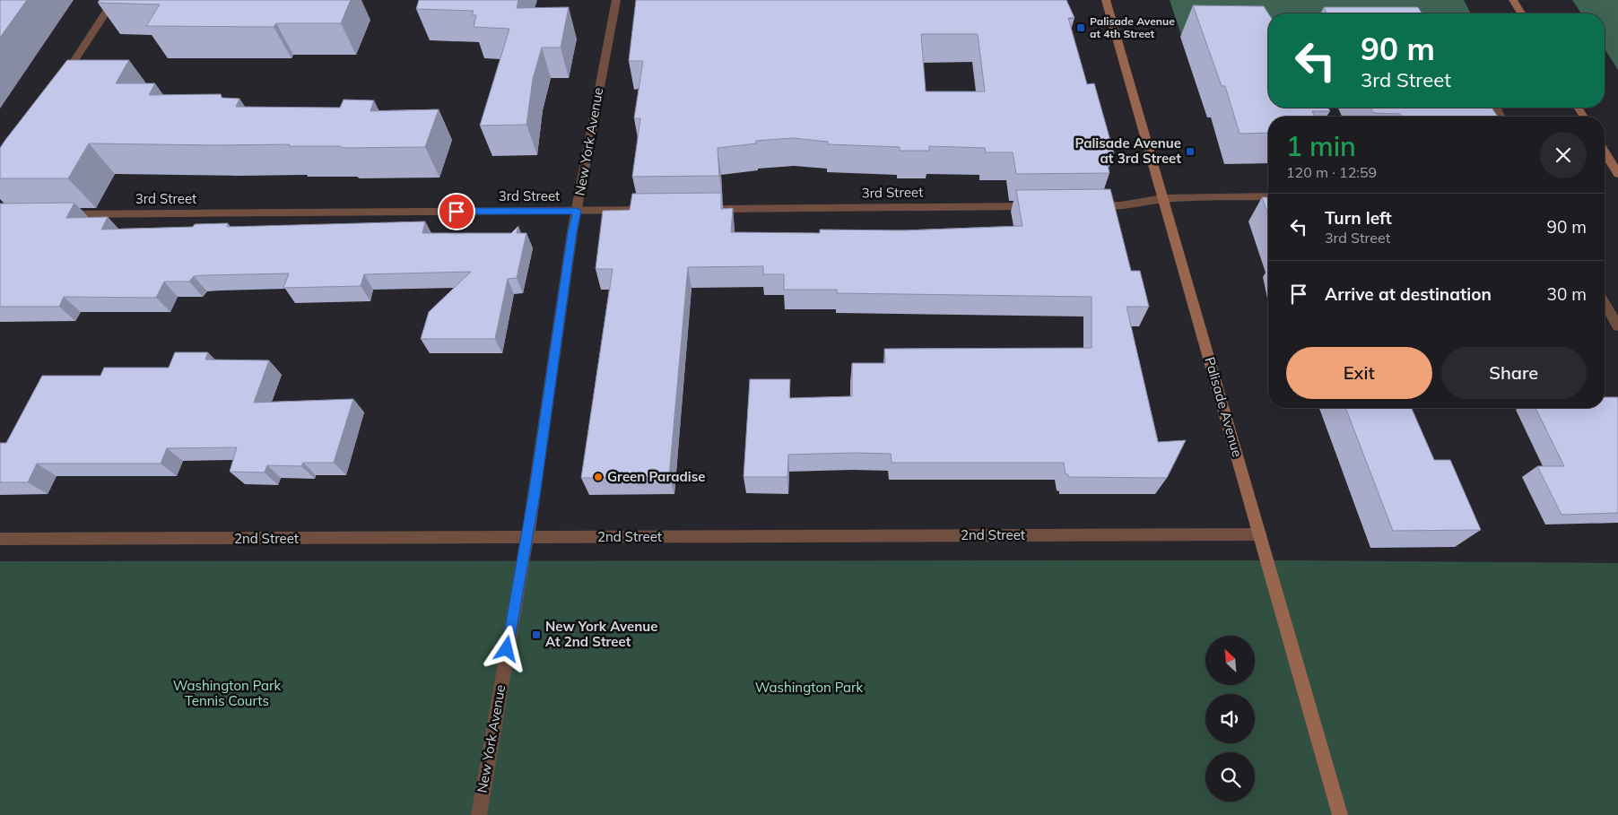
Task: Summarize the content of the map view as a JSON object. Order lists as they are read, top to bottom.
{
  "streets": {
    "main road": ["Palisade Avenue"],
    "street": ["New York Avenue", "3rd Street", "2nd Street"]
  },
  "crossings": [
    ["New York Avenue", "3rd Street"],
    ["New York Avenue", "2nd Street"],
    ["Palisade Avenue", "2nd Street"]
  ],
  "parks": ["Washington Park Tennis Courts", "Washington Park"],
  "places": {
    "transit": ["Palisade Avenue at 4th Street", "Palisade Avenue at 3rd Street", "New York Avenue At 2nd Street"],
    "other": ["Green Paradise"]
  },
  "north": "top left",
  "page": {
    "turn": ["90 m", "3rd Street"],
    "heading": ["1 min", "120 m · 12:59"],
    "list": [
      {
        "name": "Turn left",
        "note": "3rd Street",
        "value": "90 m"
      },
      {
        "name": "Arrive at destination",
        "value": "30 m"
      }
    ],
    "buttons": ["Exit", "Share"]
  }
}
